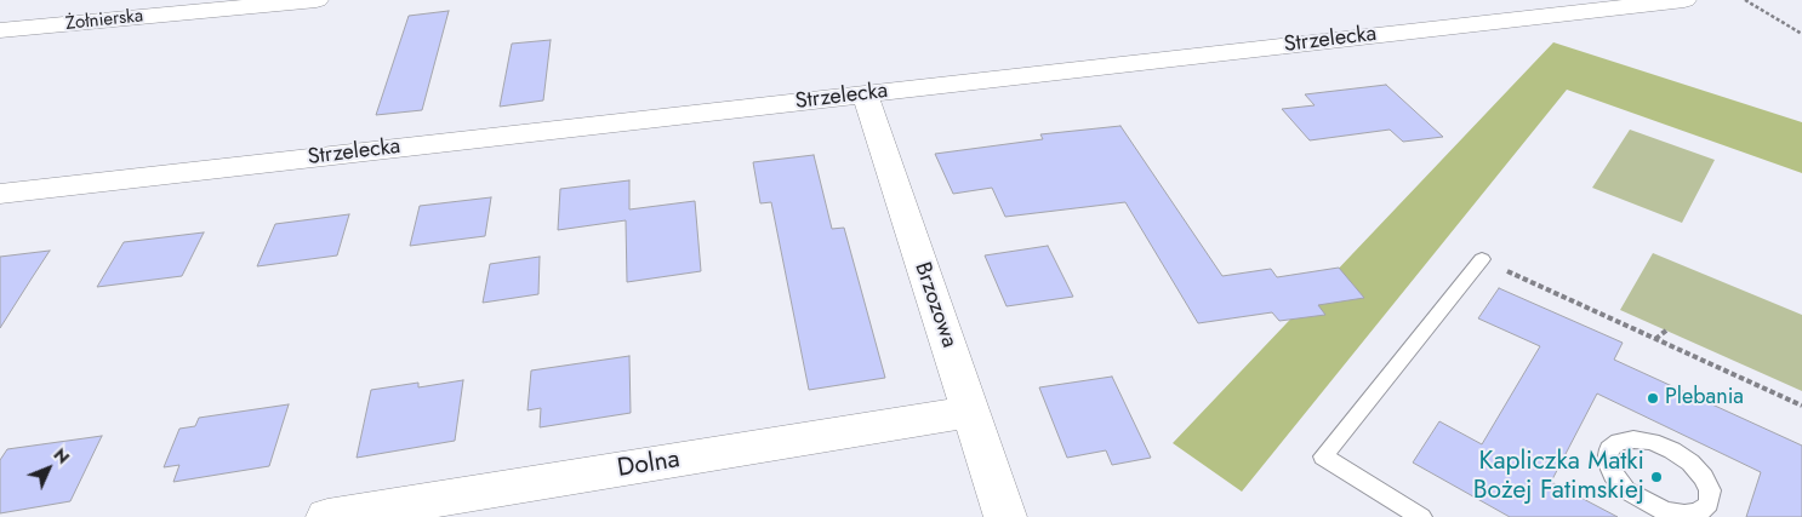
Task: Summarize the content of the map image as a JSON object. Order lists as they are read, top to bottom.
{
  "streets": {
    "street": [
      "Żołnierska",
      "Strzelecka",
      "Brzozowa",
      "Dolna"
    ]
  },
  "crossings": [
    ["Strzelecka", "Brzozowa"],
    ["Brzozowa", "Dolna"]
  ],
  "places": ["Plebania", "Kapliczka Matki Bożej Fatimskiej"],
  "north": "top right"
}
